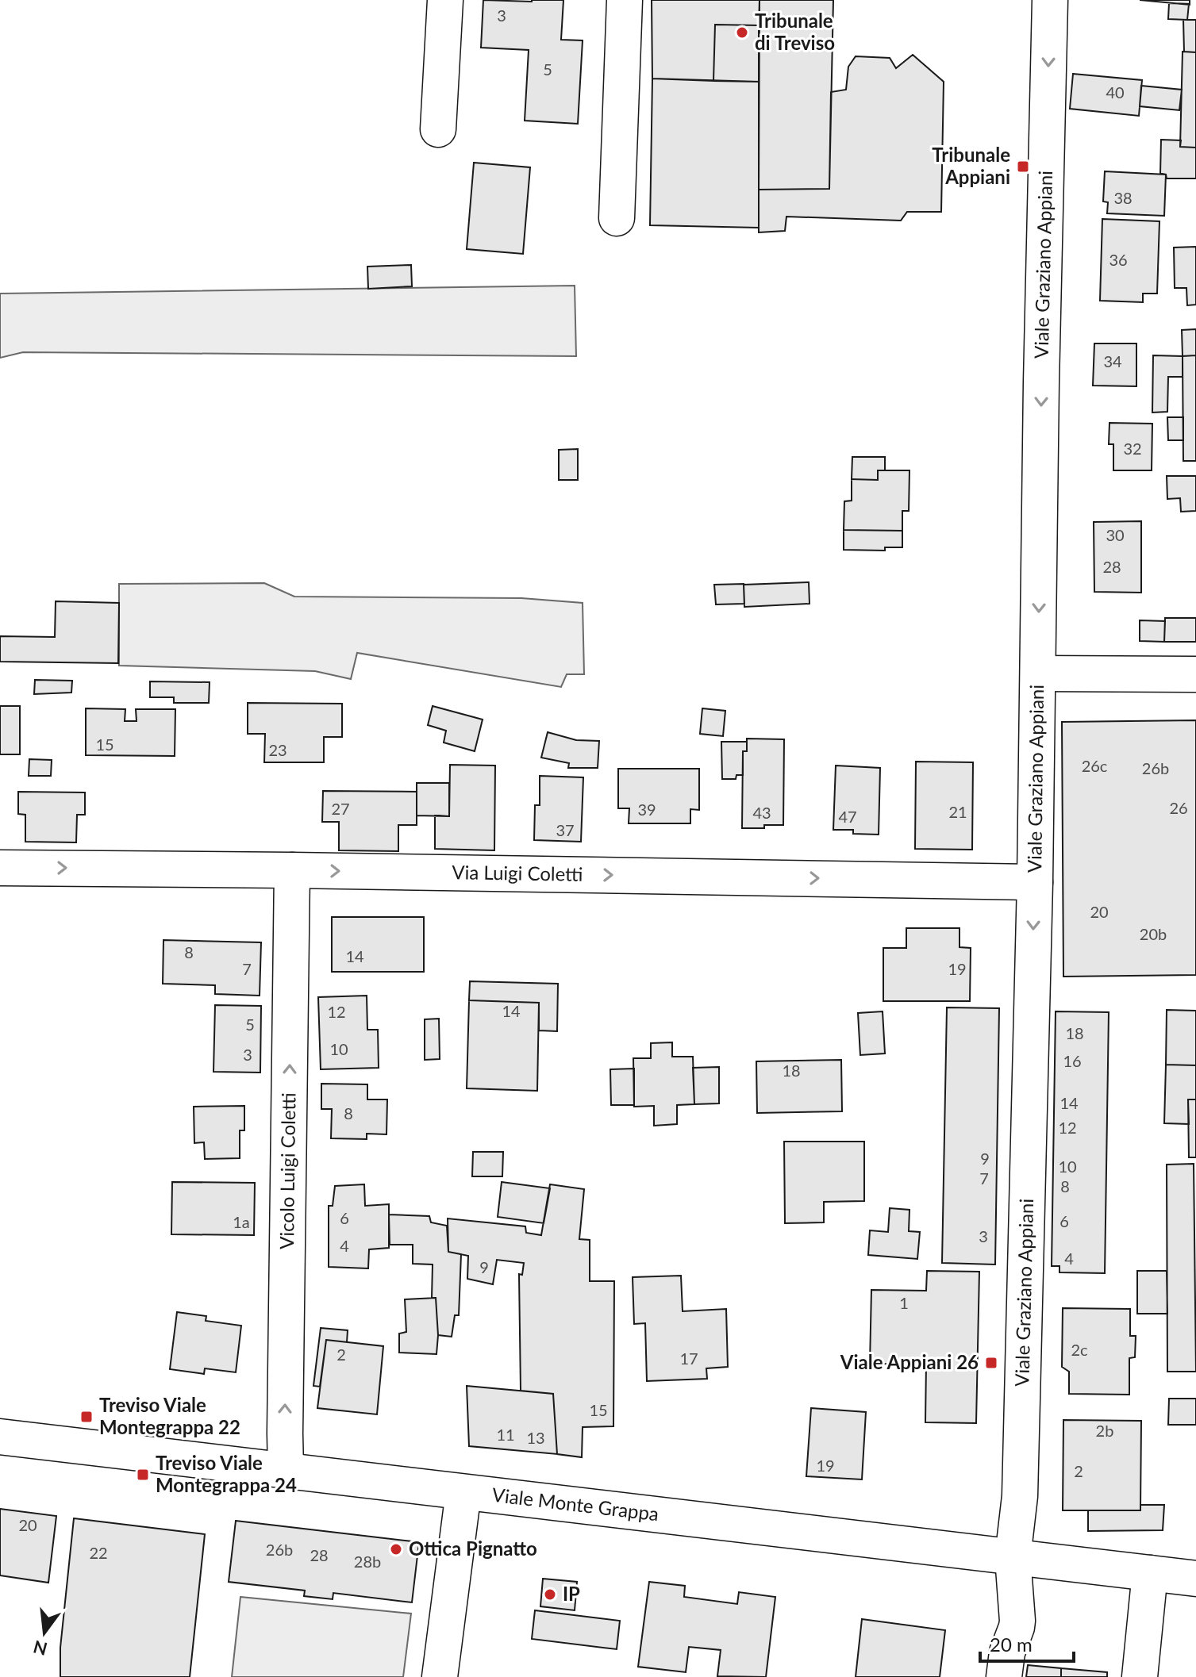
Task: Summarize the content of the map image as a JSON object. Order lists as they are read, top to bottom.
{
  "streets": {
    "street": [
      "Viale Graziano Appiani",
      "Via Luigi Coletti",
      "Vicolo Luigi Coletti",
      "Viale Monte Grappa"
    ]
  },
  "crossings": [
    ["Viale Graziano Appiani", "Via Luigi Coletti"],
    ["Viale Graziano Appiani", "Viale Monte Grappa"],
    ["Via Luigi Coletti", "Vicolo Luigi Coletti"],
    ["Vicolo Luigi Coletti", "Viale Monte Grappa"]
  ],
  "one_way": ["Viale Graziano Appiani", "Via Luigi Coletti", "Vicolo Luigi Coletti"],
  "places": {
    "other": ["Tribunale di Treviso", "Ottica Pignatto", "IP"],
    "transit": [
      "Tribunale Appiani",
      "Viale Appiani 26",
      "Treviso Viale Montegrappa 22",
      "Treviso Viale Montegrappa 24"
    ]
  },
  "house_numbers": [
    "3",
    "5",
    "40",
    "38",
    "36",
    "34",
    "32",
    "30",
    "28",
    "15",
    "23",
    "26c",
    "26b",
    "26",
    "27",
    "39",
    "21",
    "43",
    "47",
    "37",
    "20",
    "20b",
    "8",
    "14",
    "7",
    "19",
    "14",
    "12",
    "5",
    "18",
    "10",
    "3",
    "16",
    "18",
    "14",
    "8",
    "12",
    "9",
    "10",
    "7",
    "8",
    "6",
    "6",
    "1a",
    "3",
    "4",
    "4",
    "9",
    "1",
    "2c",
    "2",
    "17",
    "15",
    "2b",
    "11",
    "13",
    "19",
    "2",
    "20",
    "26b",
    "22",
    "28",
    "28b"
  ],
  "scale_bar": "20 m",
  "north": "bottom"
}
